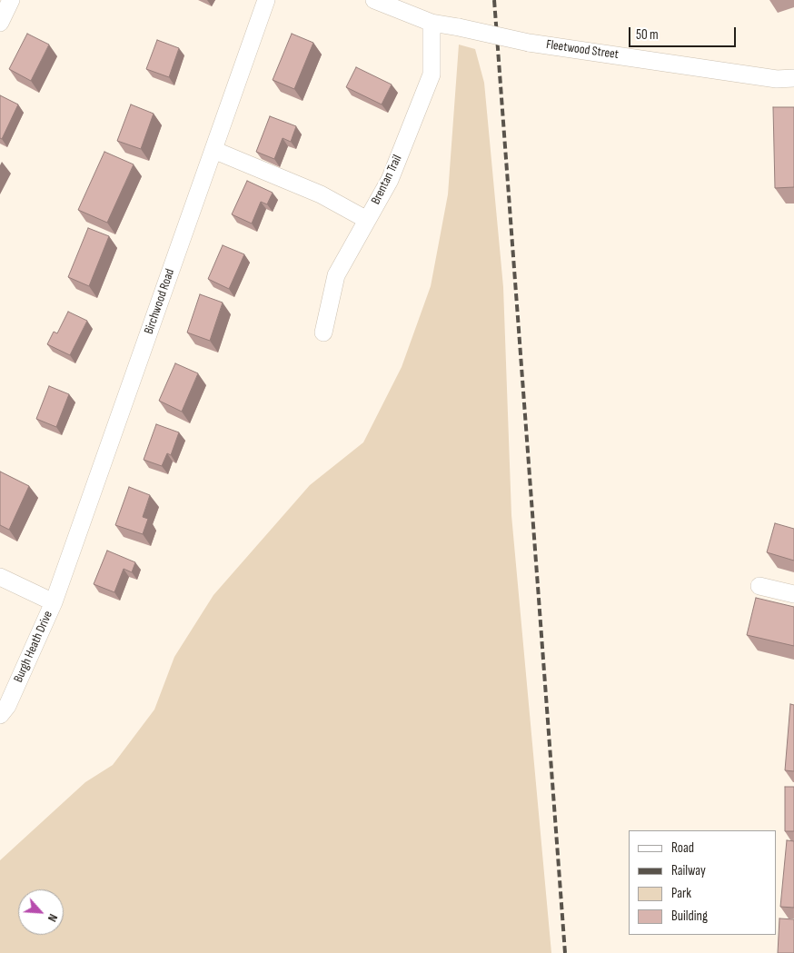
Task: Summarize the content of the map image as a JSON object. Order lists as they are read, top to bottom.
{
  "streets": {
    "street": [
      "Fleetwood Street",
      "Brentan Trail",
      "Birchwood Road",
      "Burgh Heath Drive"
    ]
  },
  "crossings": [
    ["Fleetwood Street", "Brentan Trail"],
    ["Birchwood Road", "Burgh Heath Drive"]
  ],
  "legend": [
    "Road",
    "Railway",
    "Park",
    "Building"
  ],
  "scale_bar": "50 m",
  "north": "bottom right"
}
